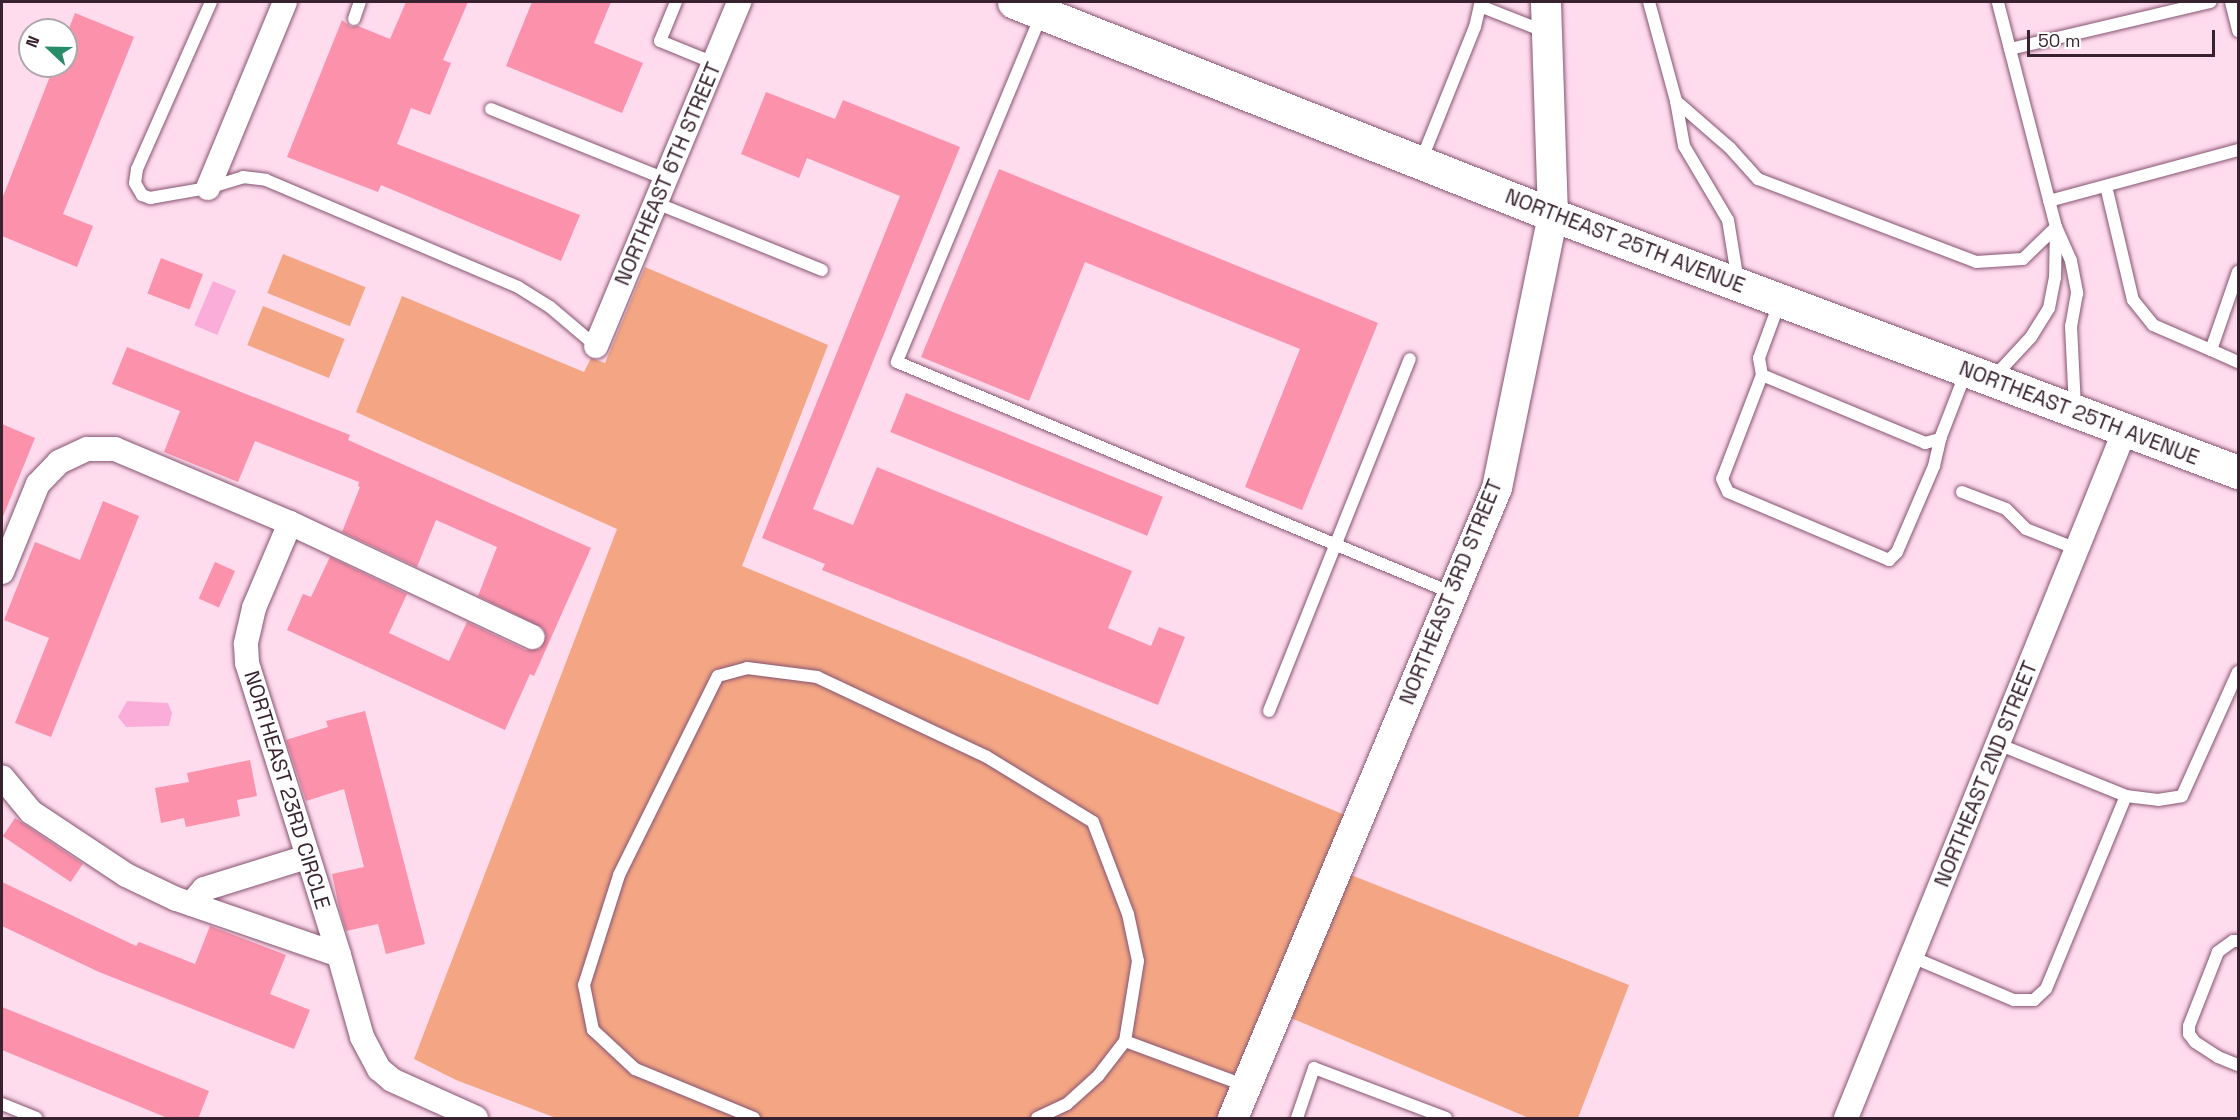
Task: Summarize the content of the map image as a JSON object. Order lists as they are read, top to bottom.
{
  "streets": {
    "main road": ["NORTHEAST 25TH AVENUE"],
    "street": [
      "NORTHEAST 6TH STREET",
      "NORTHEAST 3RD STREET",
      "NORTHEAST 2ND STREET",
      "NORTHEAST 23RD CIRCLE"
    ]
  },
  "crossings": [
    ["NORTHEAST 25TH AVENUE", "NORTHEAST 3RD STREET"],
    ["NORTHEAST 25TH AVENUE", "NORTHEAST 2ND STREET"]
  ],
  "scale_bar": "50 m",
  "north": "left"
}
